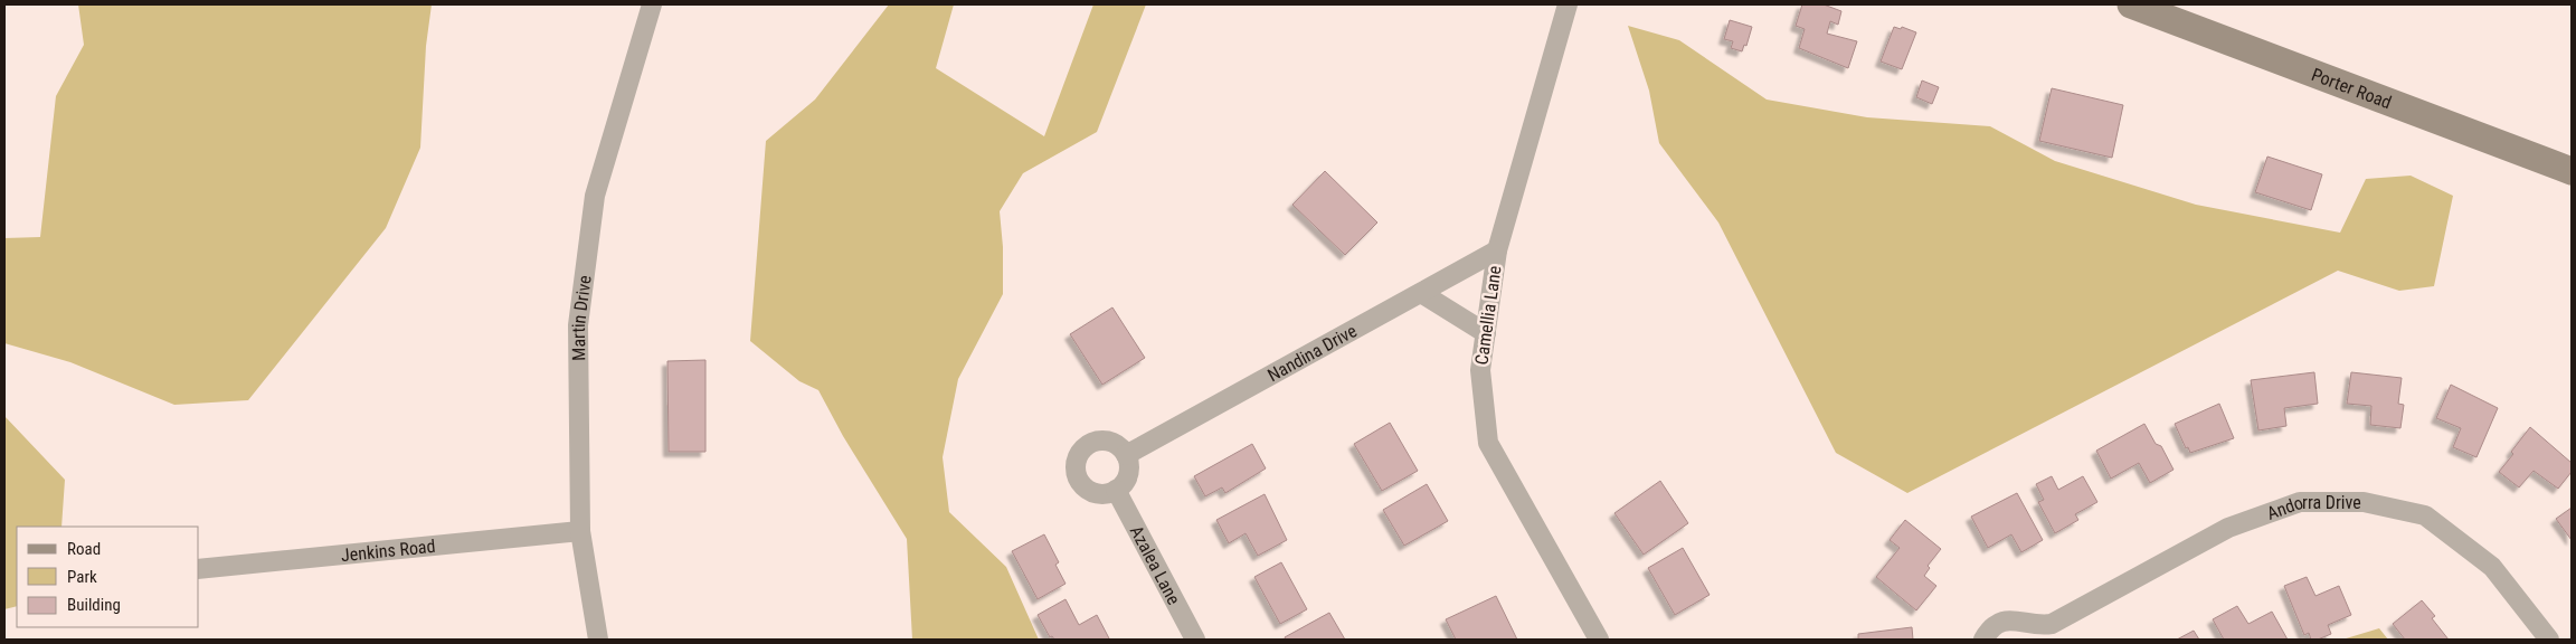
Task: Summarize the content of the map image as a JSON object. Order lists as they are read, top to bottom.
{
  "streets": {
    "main road": ["Porter Road"],
    "street": [
      "Camellia Lane",
      "Martin Drive",
      "Nandina Drive",
      "Andorra Drive",
      "Jenkins Road",
      "Azalea Lane"
    ]
  },
  "crossings": [
    ["Camellia Lane", "Nandina Drive"],
    ["Martin Drive", "Jenkins Road"],
    ["Nandina Drive", "Azalea Lane"]
  ],
  "legend": ["Road", "Park", "Building"]
}
